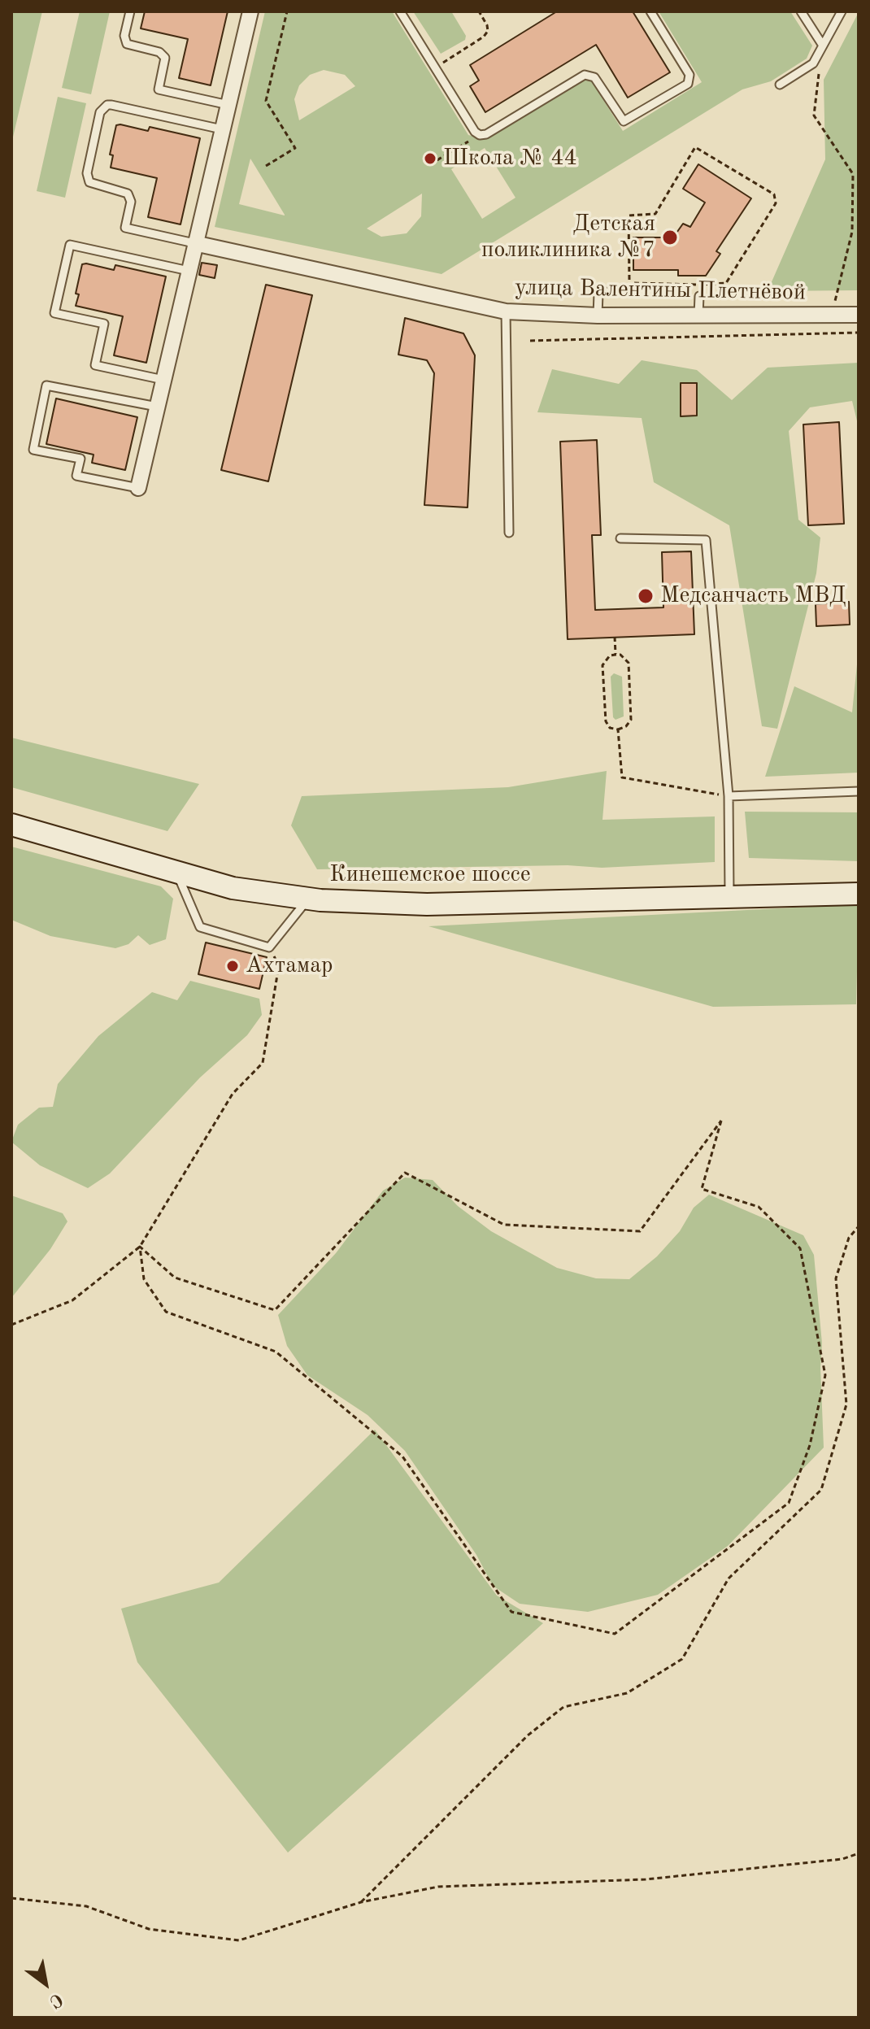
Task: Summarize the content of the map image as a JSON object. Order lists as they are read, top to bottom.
{
  "streets": {
    "main road": ["Кинешемское шоссе"],
    "street": ["улица Валентины Плетнёвой"]
  },
  "places": [
    "Школа № 44",
    "Детская поликлиника №7",
    "Медсанчасть МВД",
    "Ахтамар"
  ],
  "north": "bottom right"
}
